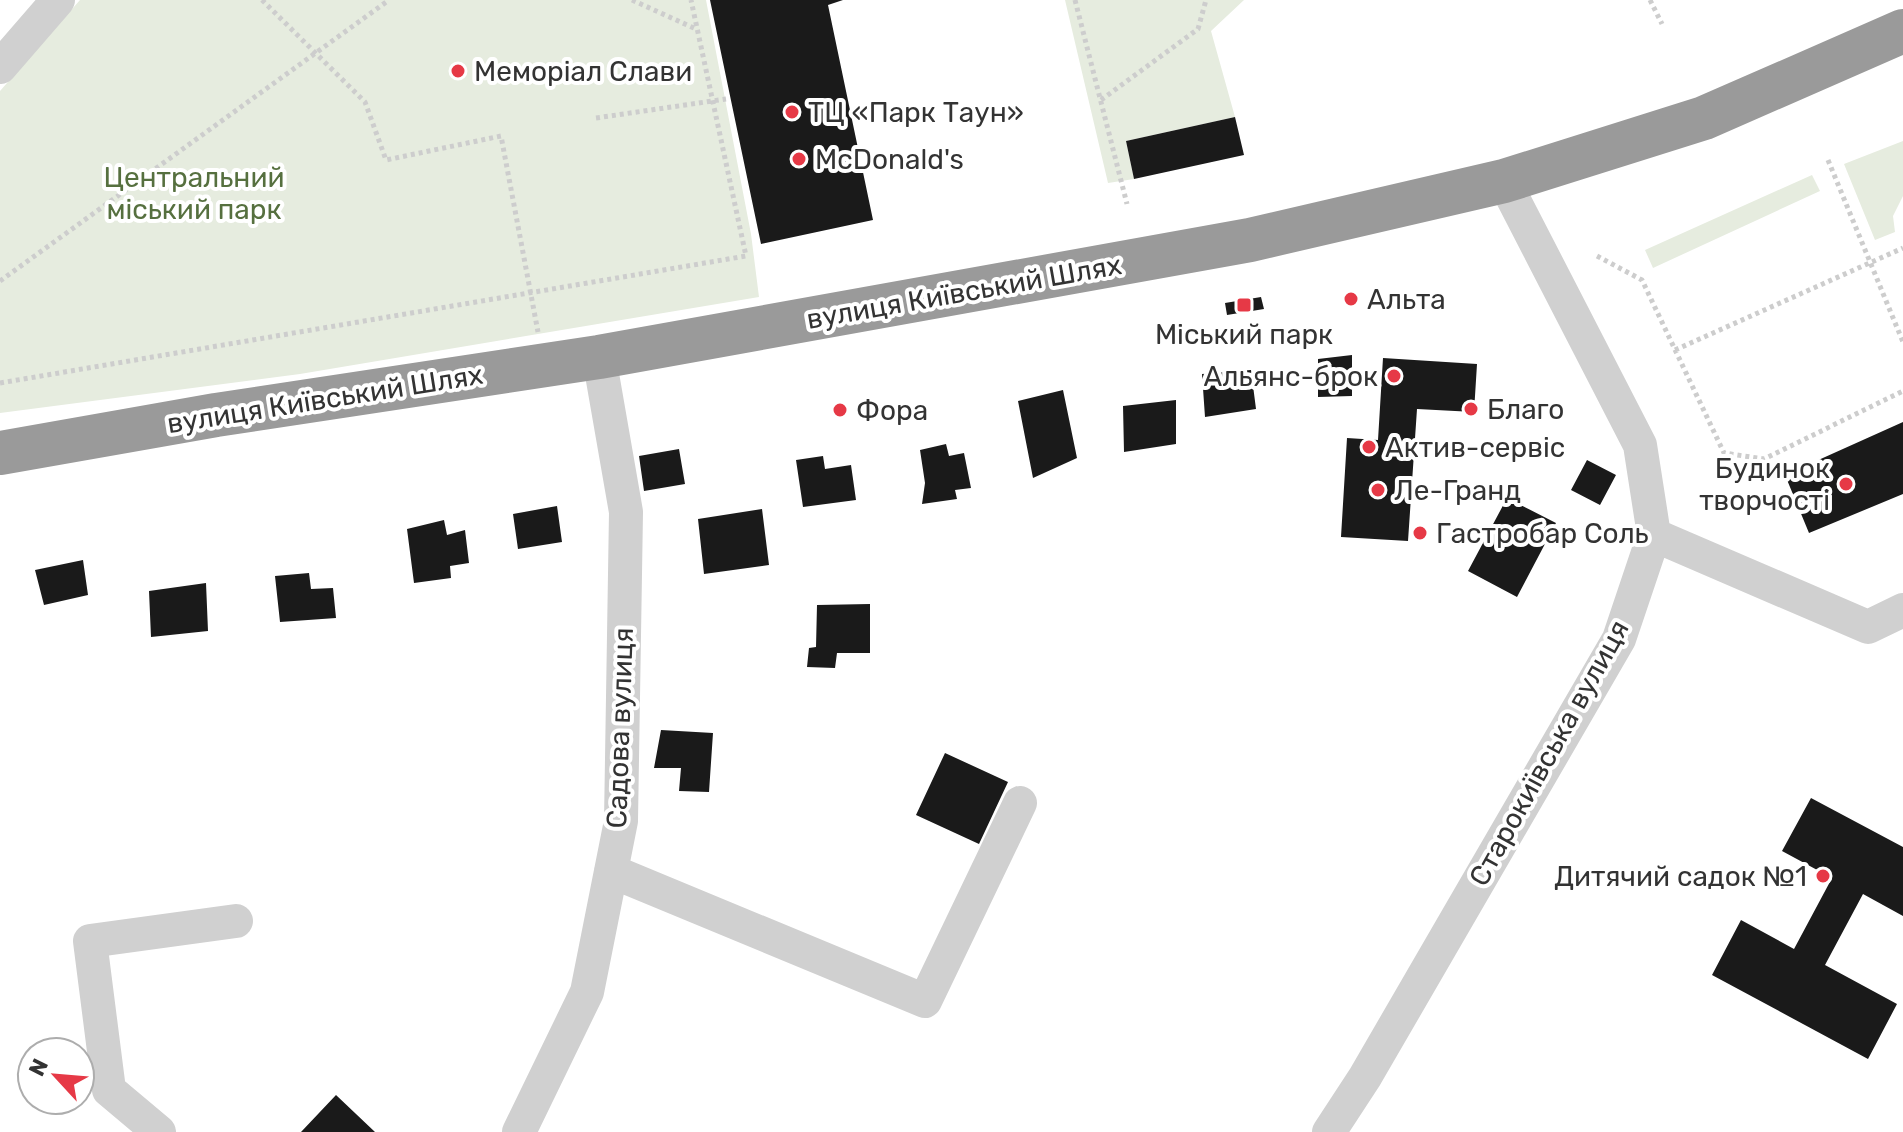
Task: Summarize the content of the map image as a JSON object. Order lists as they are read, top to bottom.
{
  "streets": {
    "highway": ["вулиця Київський Шлях"],
    "street": ["Садова вулиця", "Старокиївська вулиця"]
  },
  "crossings": [
    ["вулиця Київський Шлях", "Садова вулиця"],
    ["вулиця Київський Шлях", "Старокиївська вулиця"]
  ],
  "parks": ["Центральний міський парк"],
  "places": {
    "other": [
      "Mеморіал Слави",
      "ТЦ «Парк Таун»",
      "McDonald's",
      "Альта",
      "Альянс-брок",
      "Благо",
      "Фора",
      "Актив-сервіс",
      "Будинок творчості",
      "Ле-Гранд",
      "Гастробар Соль",
      "Дитячий садок №1"
    ],
    "transit": ["Міський парк"]
  },
  "north": "top left"
}
